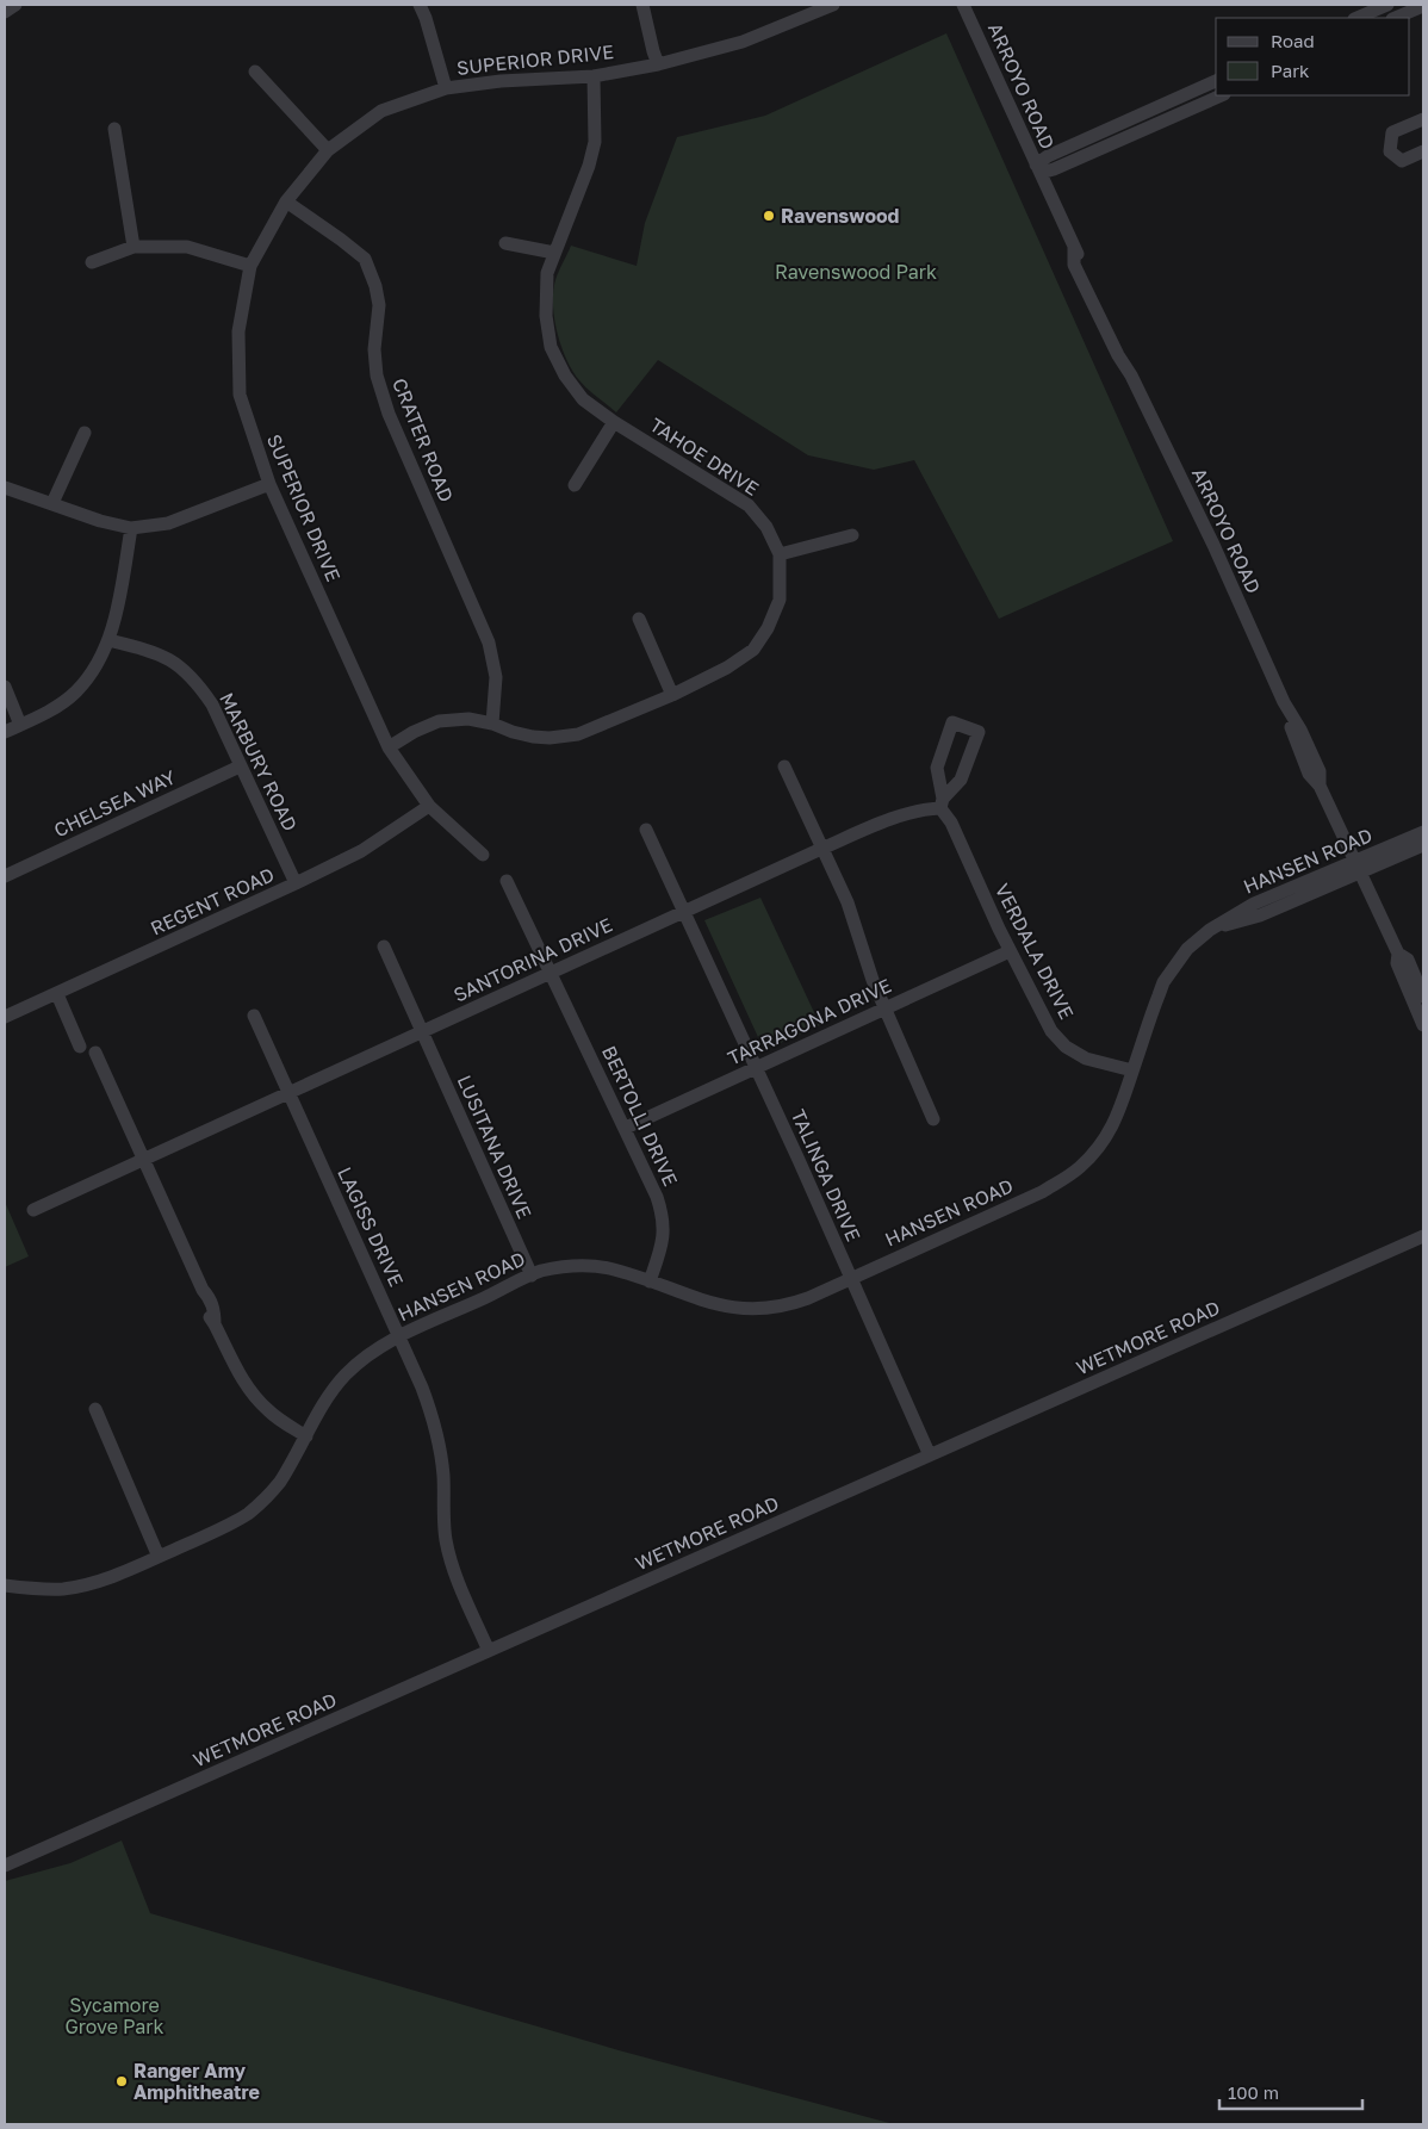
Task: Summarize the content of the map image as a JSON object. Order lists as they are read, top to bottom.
{
  "streets": {
    "street": [
      "SUPERIOR DRIVE",
      "ARROYO ROAD",
      "CRATER ROAD",
      "TAHOE DRIVE",
      "MARBURY ROAD",
      "CHELSEA WAY",
      "HANSEN ROAD",
      "REGENT ROAD",
      "VERDALA DRIVE",
      "SANTORINA DRIVE",
      "TARRAGONA DRIVE",
      "BERTOLLI DRIVE",
      "LUSITANA DRIVE",
      "TALINGA DRIVE",
      "LAGISS DRIVE",
      "WETMORE ROAD"
    ]
  },
  "crossings": [
    ["SUPERIOR DRIVE", "CRATER ROAD"],
    ["SUPERIOR DRIVE", "TAHOE DRIVE"],
    ["SUPERIOR DRIVE", "REGENT ROAD"],
    ["ARROYO ROAD", "HANSEN ROAD"],
    ["CRATER ROAD", "TAHOE DRIVE"],
    ["MARBURY ROAD", "CHELSEA WAY"],
    ["MARBURY ROAD", "REGENT ROAD"],
    ["HANSEN ROAD", "VERDALA DRIVE"],
    ["HANSEN ROAD", "BERTOLLI DRIVE"],
    ["HANSEN ROAD", "LUSITANA DRIVE"],
    ["HANSEN ROAD", "TALINGA DRIVE"],
    ["HANSEN ROAD", "LAGISS DRIVE"],
    ["VERDALA DRIVE", "SANTORINA DRIVE"],
    ["VERDALA DRIVE", "TARRAGONA DRIVE"],
    ["SANTORINA DRIVE", "BERTOLLI DRIVE"],
    ["SANTORINA DRIVE", "LUSITANA DRIVE"],
    ["SANTORINA DRIVE", "TALINGA DRIVE"],
    ["SANTORINA DRIVE", "LAGISS DRIVE"],
    ["TARRAGONA DRIVE", "BERTOLLI DRIVE"],
    ["TARRAGONA DRIVE", "TALINGA DRIVE"],
    ["TALINGA DRIVE", "WETMORE ROAD"],
    ["LAGISS DRIVE", "WETMORE ROAD"]
  ],
  "parks": ["Ravenswood Park", "Sycamore Grove Park"],
  "places": ["Ravenswood", "Ranger Amy Amphitheatre"],
  "legend": ["Road", "Park"],
  "scale_bar": "100 m"
}
